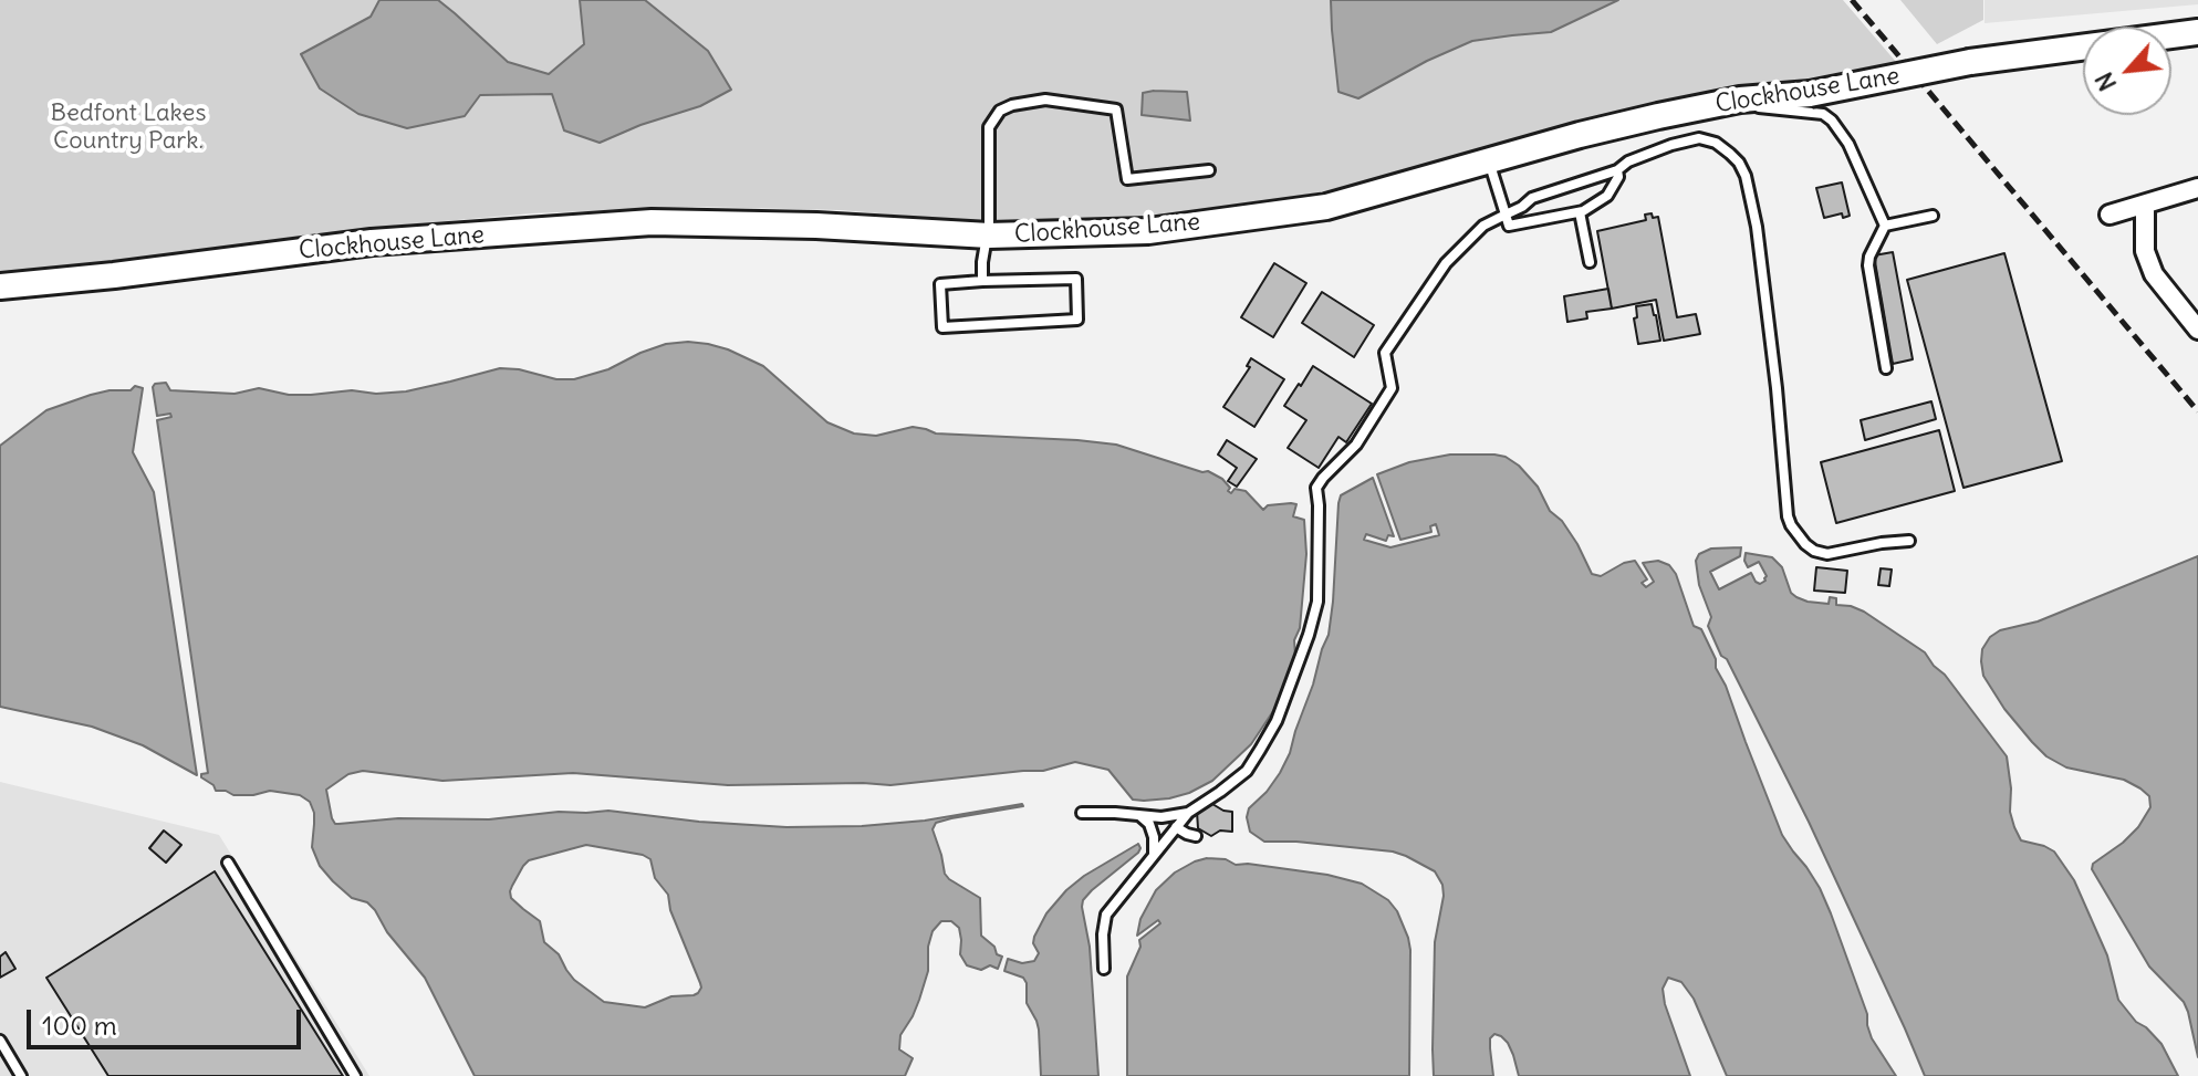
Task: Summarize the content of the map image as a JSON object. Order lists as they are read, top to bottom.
{
  "streets": {
    "main road": ["Clockhouse Lane"]
  },
  "parks": ["Bedfont Lakes Country Park."],
  "scale_bar": "100 m",
  "north": "bottom left"
}
